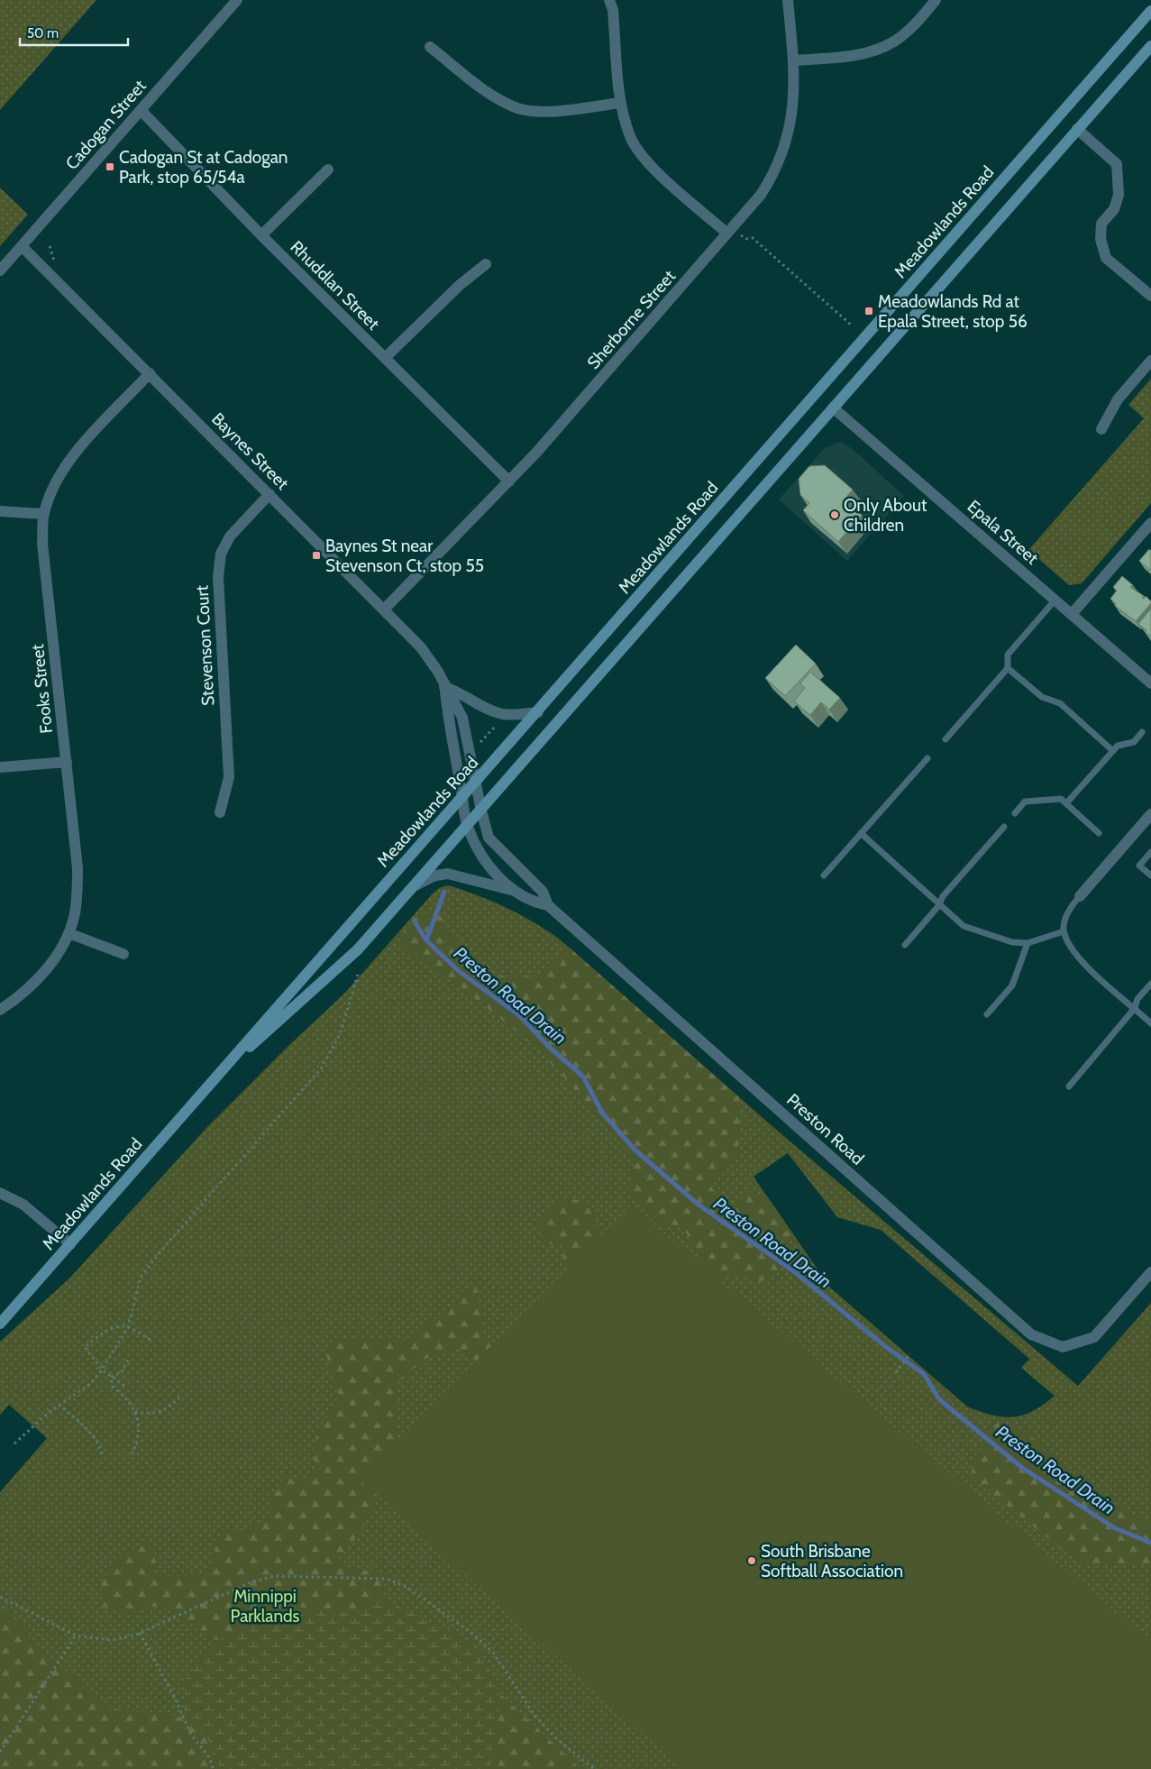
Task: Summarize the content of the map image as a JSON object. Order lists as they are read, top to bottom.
{
  "streets": {
    "main road": ["Meadowlands Road"],
    "street": [
      "Cadogan Street",
      "Rhuddlan Street",
      "Sherborne Street",
      "Baynes Street",
      "Epala Street",
      "Stevenson Court",
      "Fooks Street",
      "Preston Road"
    ]
  },
  "crossings": [
    ["Cadogan Street", "Rhuddlan Street"],
    ["Cadogan Street", "Baynes Street"],
    ["Meadowlands Road", "Baynes Street"],
    ["Meadowlands Road", "Epala Street"],
    ["Meadowlands Road", "Preston Road"],
    ["Rhuddlan Street", "Sherborne Street"],
    ["Sherborne Street", "Baynes Street"],
    ["Baynes Street", "Stevenson Court"],
    ["Baynes Street", "Fooks Street"],
    ["Baynes Street", "Preston Road"]
  ],
  "water": ["Preston Road Drain"],
  "parks": ["Minnippi Parklands"],
  "places": {
    "transit": ["Cadogan St at Cadogan Park, stop 65/54a", "Meadowlands Rd at Epala Street, stop 56", "Baynes St near Stevenson Ct, stop 55"],
    "other": ["Only About Children", "South Brisbane Softball Association"]
  },
  "scale_bar": "50 m"
}
